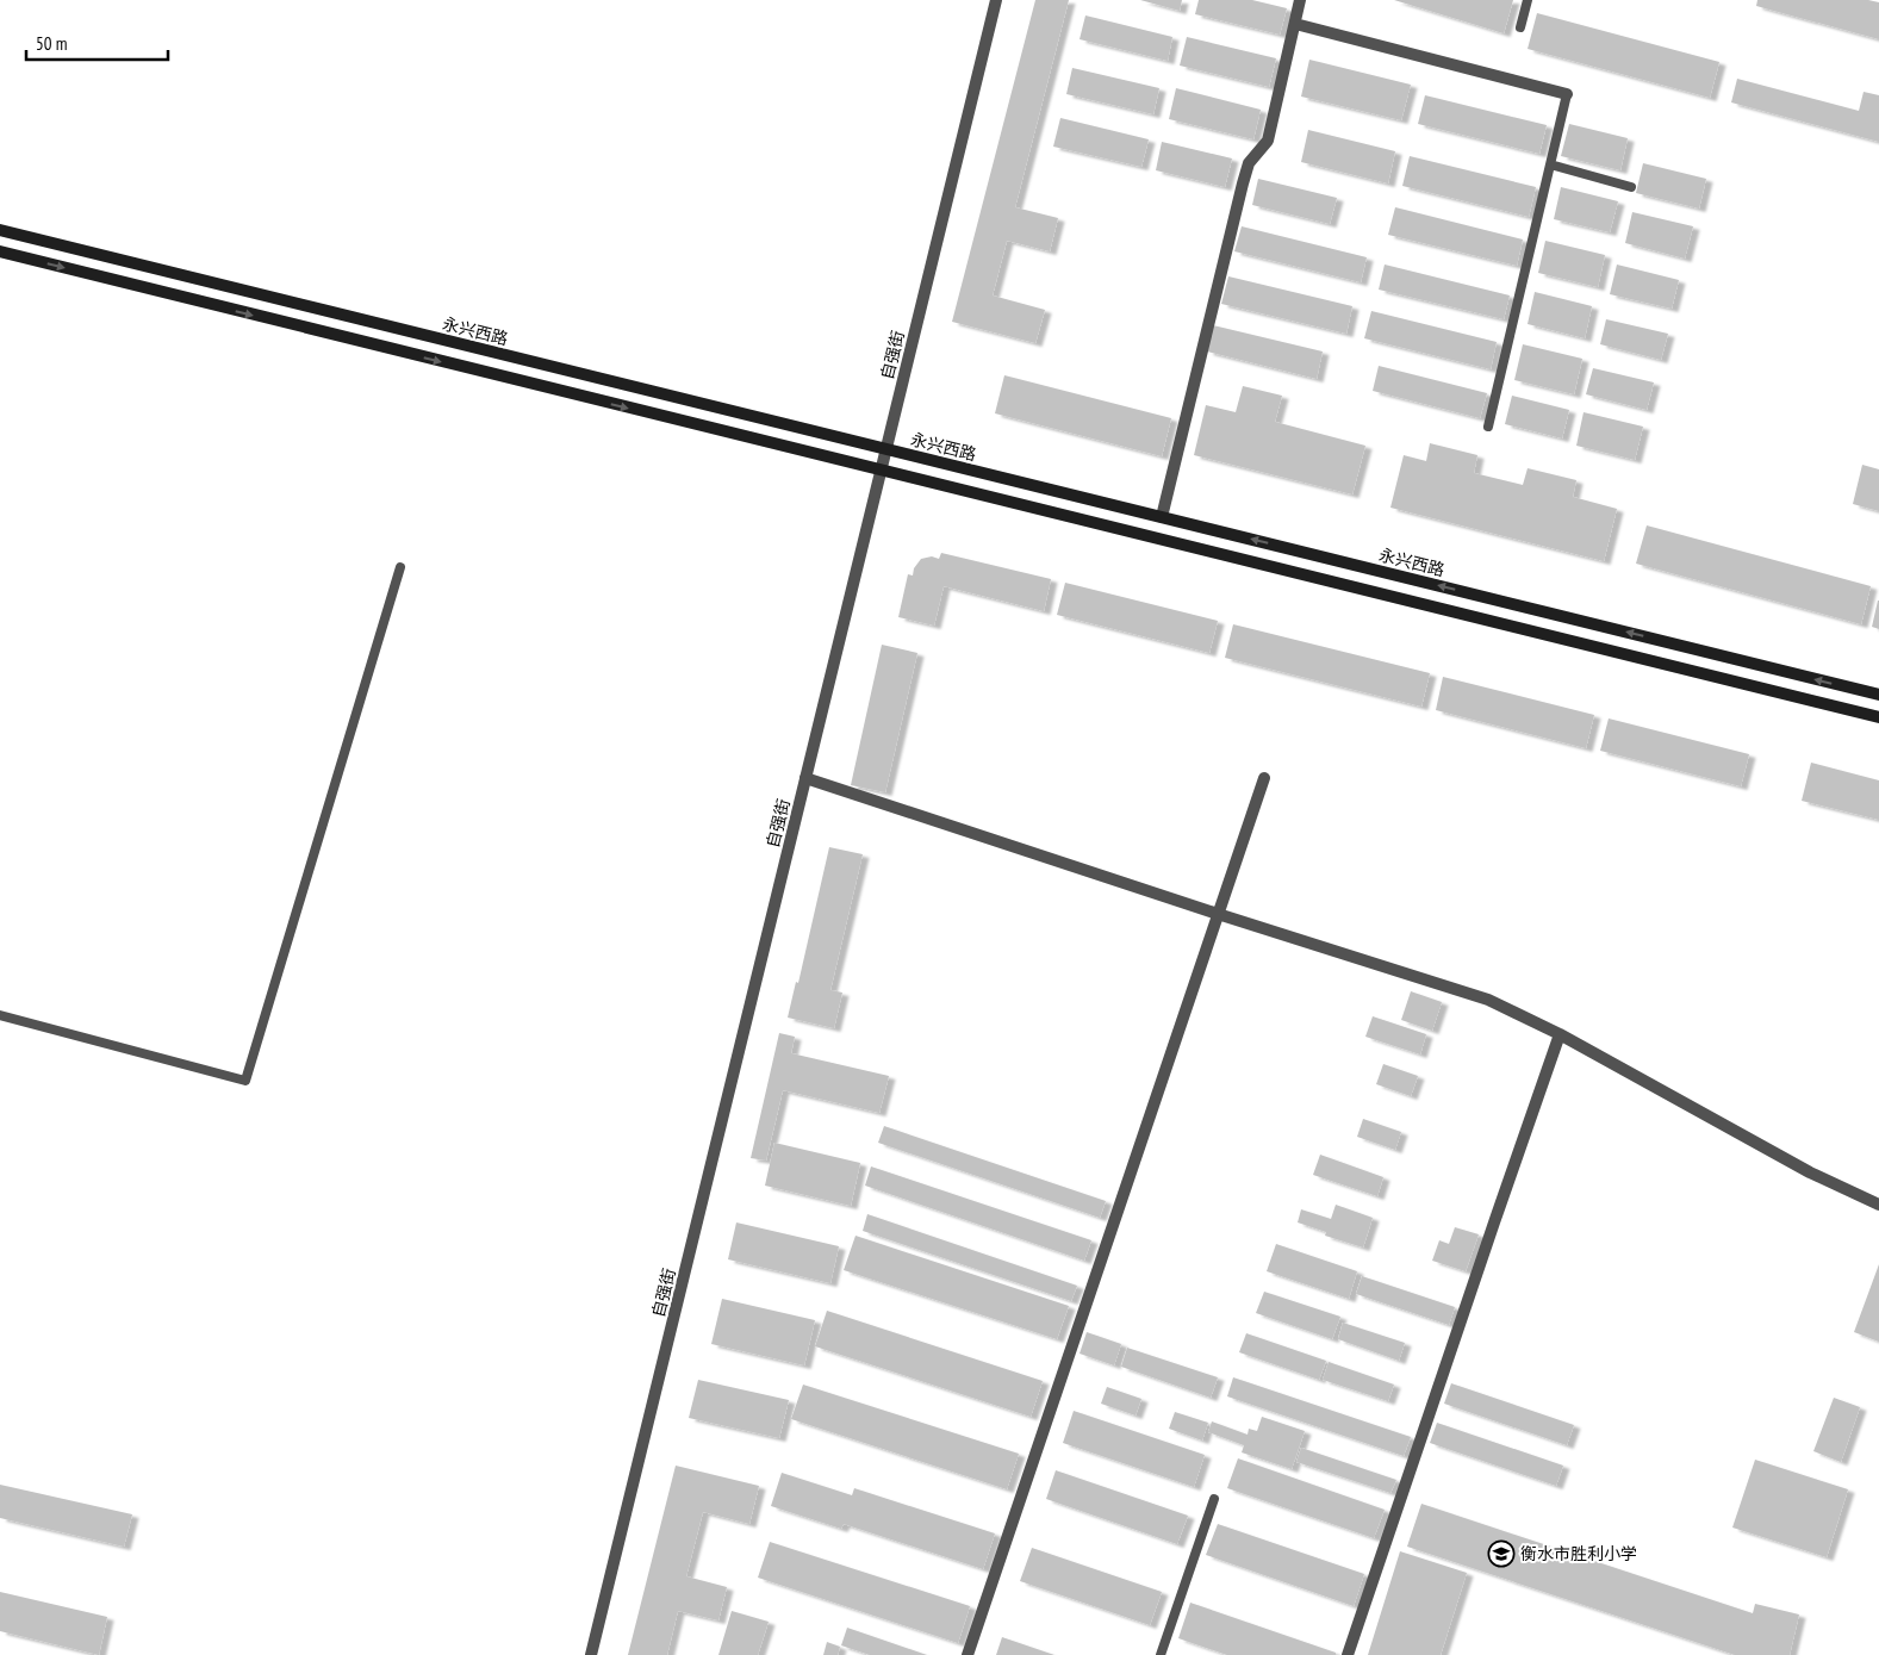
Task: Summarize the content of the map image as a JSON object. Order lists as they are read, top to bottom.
{
  "streets": {
    "main road": ["永兴西路"],
    "street": ["自强街"]
  },
  "crossings": [
    ["永兴西路", "自强街"]
  ],
  "places": {
    "school or university": ["衡水市胜利小学"]
  },
  "scale_bar": "50 m"
}
